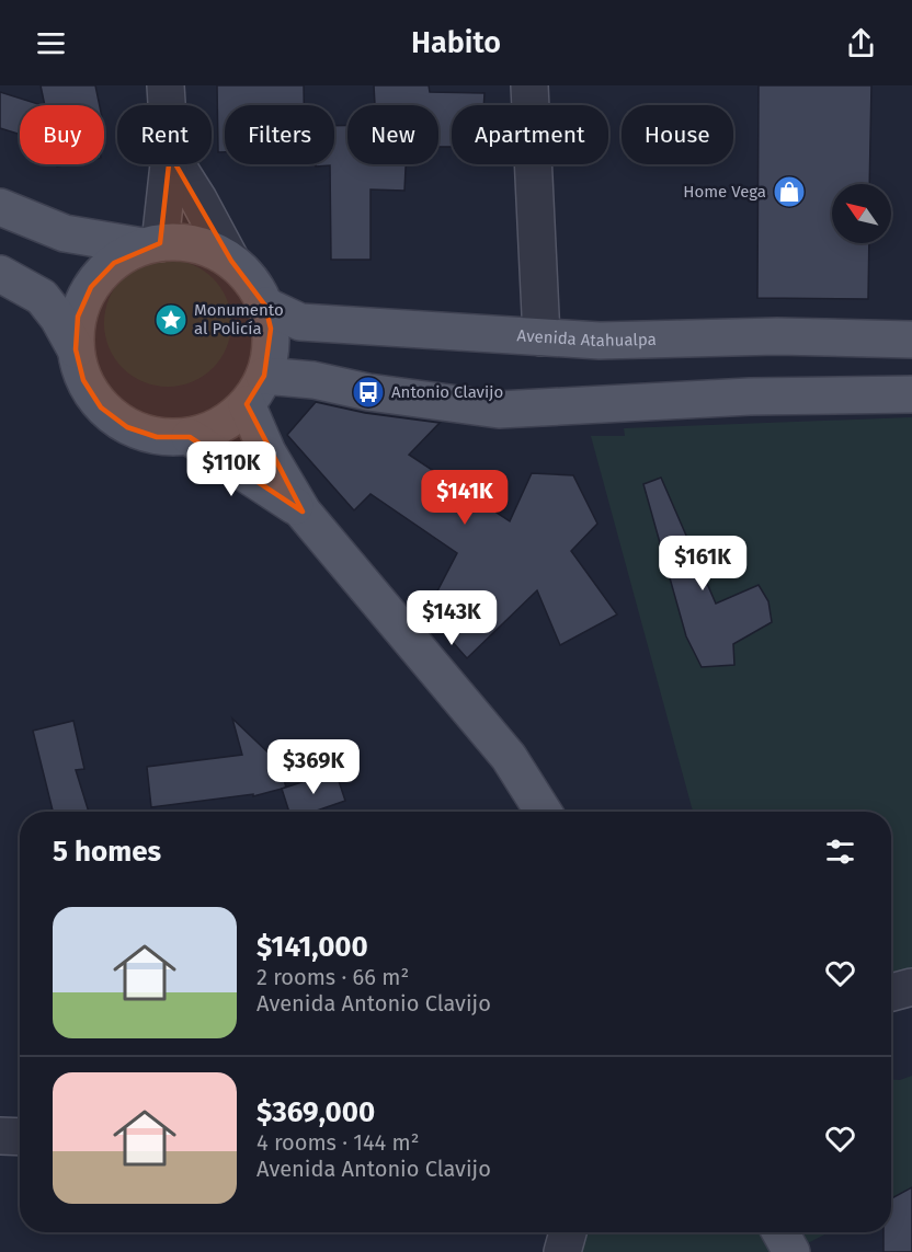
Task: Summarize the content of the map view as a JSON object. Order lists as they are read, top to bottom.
{
  "streets": {
    "main road": ["Avenida Atahualpa"]
  },
  "places": {
    "shop": ["Home Vega"],
    "place": ["Monumento al Policía"],
    "bus stop": ["Antonio Clavijo"]
  },
  "north": "top left",
  "page": {
    "header": "Habito",
    "chip": [
      "Buy",
      "Rent",
      "Filters",
      "New",
      "Apartment",
      "House"
    ],
    "price": [
      "$110K",
      "$141K",
      "$161K",
      "$143K",
      "$369K"
    ],
    "heading": "5 homes",
    "list": [
      {
        "name": "$141,000",
        "note": "2 rooms · 66 m² · Avenida Antonio Clavijo"
      },
      {
        "name": "$369,000",
        "note": "4 rooms · 144 m² · Avenida Antonio Clavijo"
      }
    ]
  }
}
